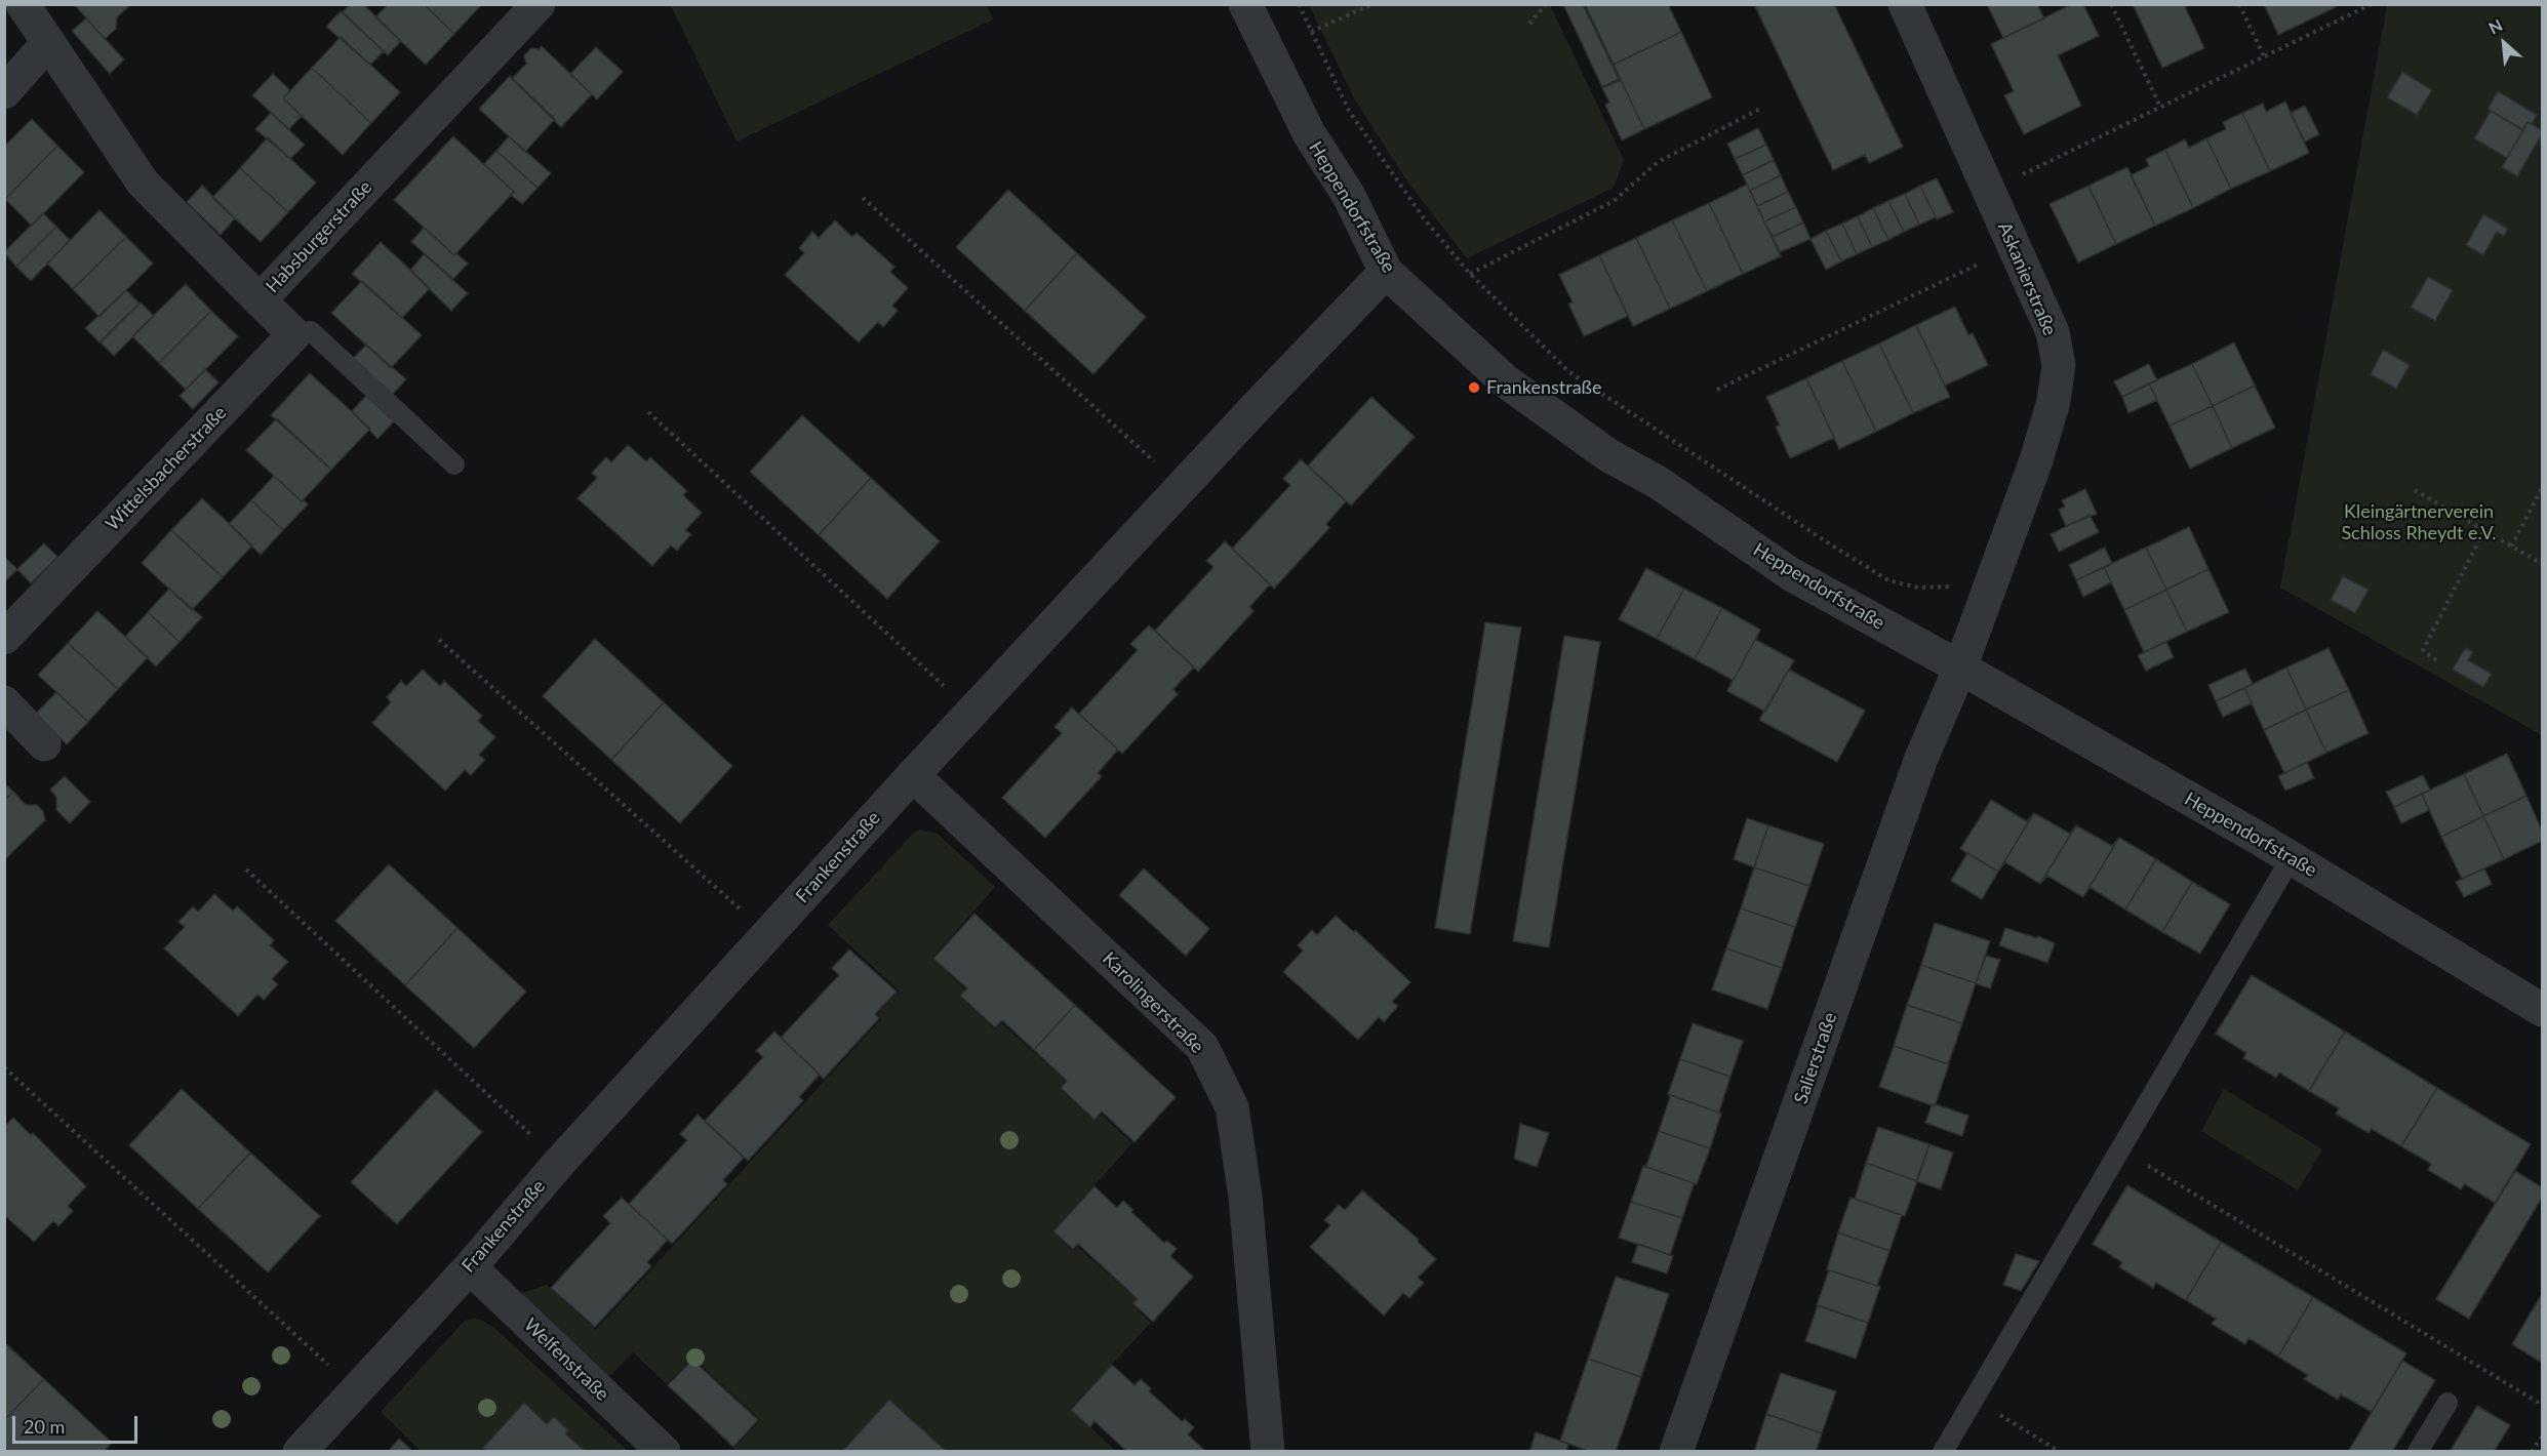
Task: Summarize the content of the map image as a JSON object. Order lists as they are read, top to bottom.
{
  "streets": {
    "street": [
      "Heppendorfstraße",
      "Habsburgerstraße",
      "Askanierstraße",
      "Wittelsbacherstraße",
      "Frankenstraße",
      "Karolingerstraße",
      "Salierstraße",
      "Welfenstraße"
    ]
  },
  "crossings": [
    ["Heppendorfstraße", "Askanierstraße"],
    ["Heppendorfstraße", "Frankenstraße"],
    ["Heppendorfstraße", "Salierstraße"],
    ["Askanierstraße", "Salierstraße"],
    ["Frankenstraße", "Karolingerstraße"],
    ["Frankenstraße", "Welfenstraße"]
  ],
  "parks": ["Kleingärtnerverein Schloss Rheydt e.V."],
  "places": ["Frankenstraße"],
  "scale_bar": "20 m",
  "north": "top left"
}
